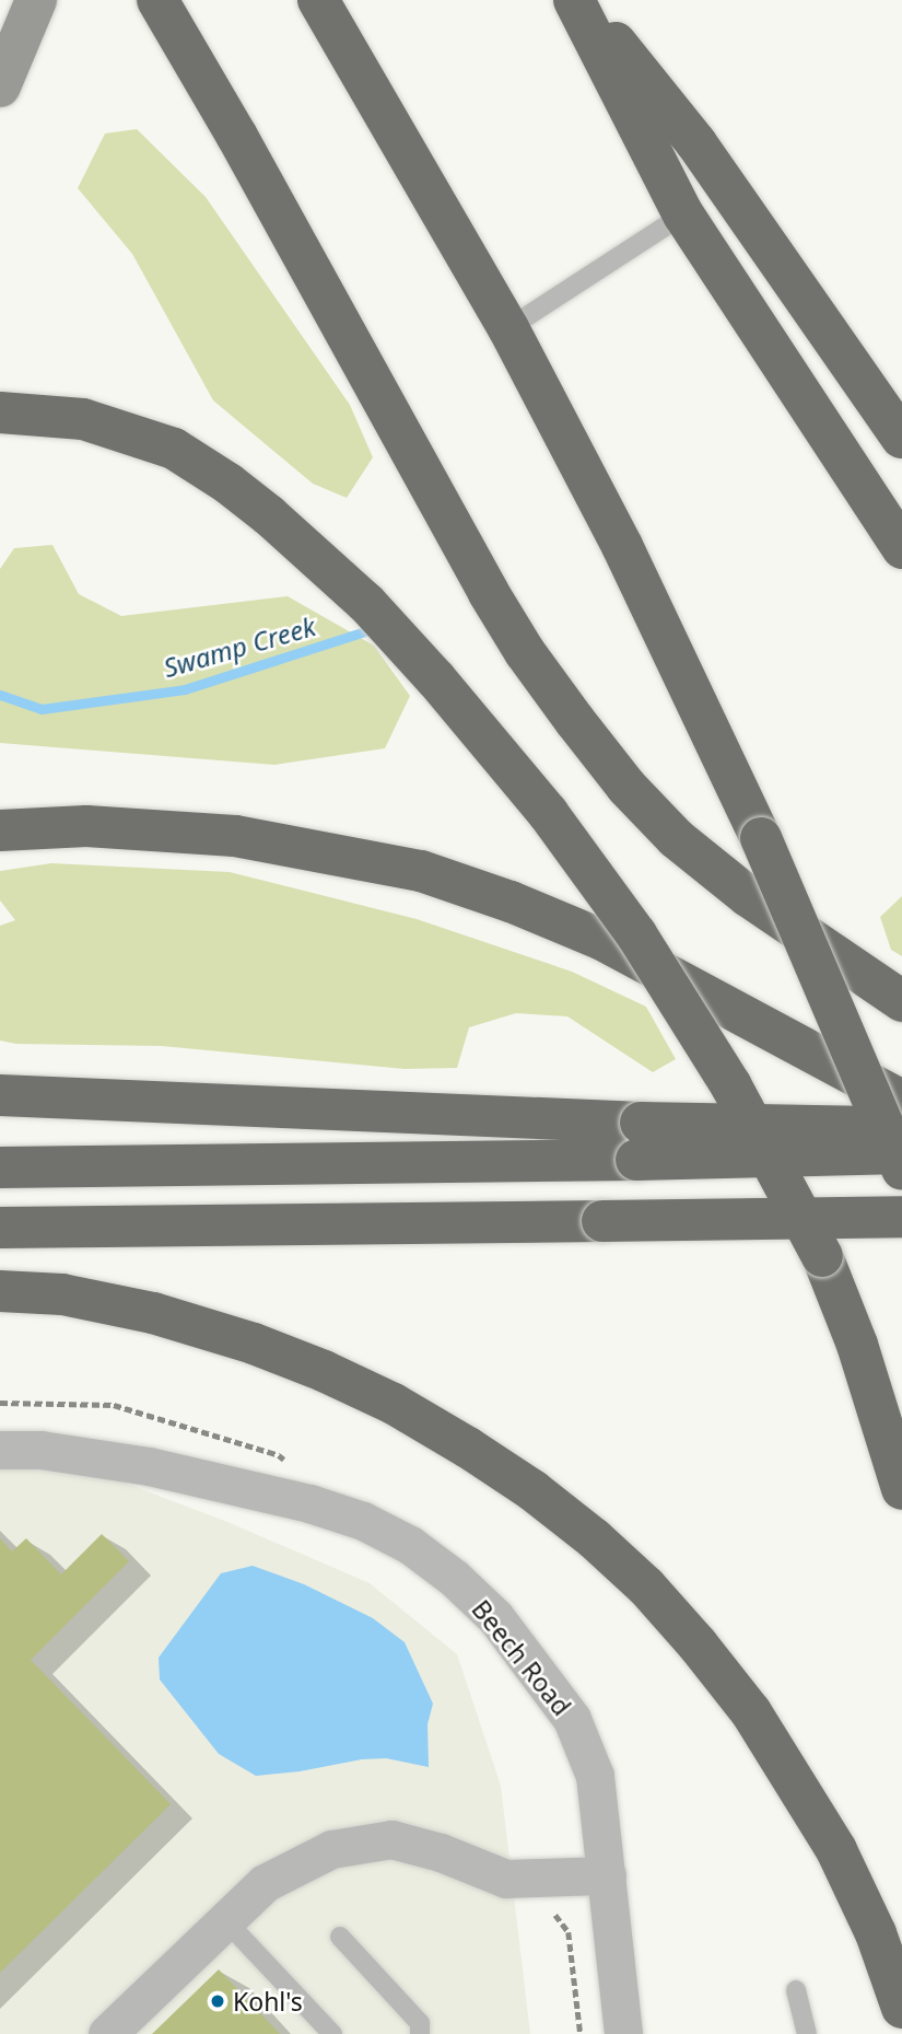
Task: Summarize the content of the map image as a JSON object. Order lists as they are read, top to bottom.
{
  "streets": {
    "street": ["Beech Road"]
  },
  "water": ["Swamp Creek"],
  "places": ["Kohl's"]
}
